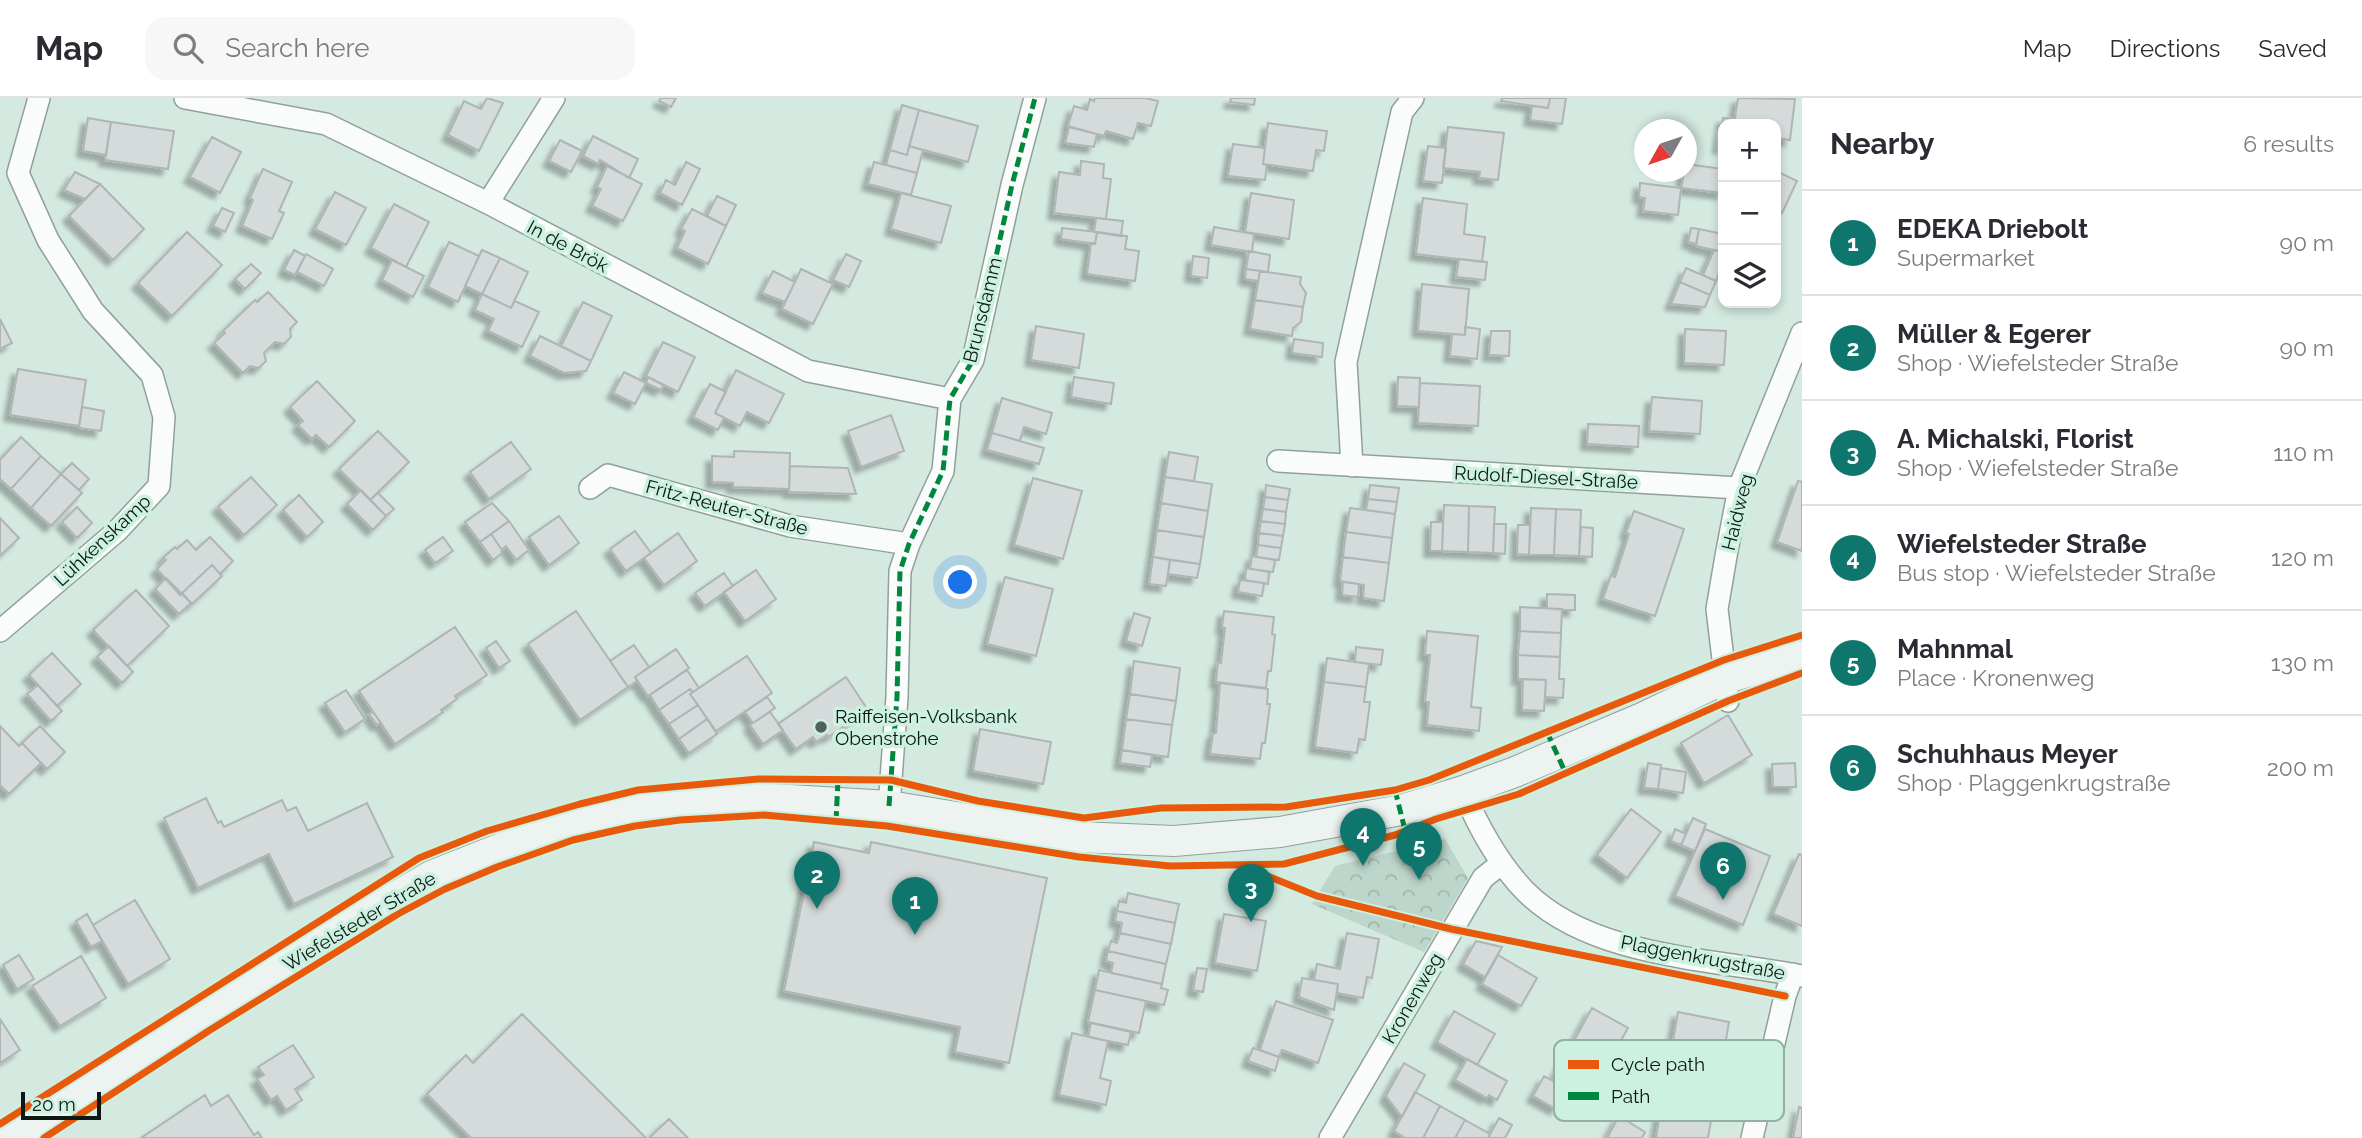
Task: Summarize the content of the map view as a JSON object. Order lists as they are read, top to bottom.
{
  "streets": {
    "main road": ["Wiefelsteder Straße"],
    "street": [
      "In de Brök",
      "Brunsdamm",
      "Rudolf-Diesel-Straße",
      "Fritz-Reuter-Straße",
      "Haidweg",
      "Lühkenskamp",
      "Plaggenkrugstraße",
      "Kronenweg"
    ]
  },
  "crossings": [
    ["In de Brök", "Brunsdamm"],
    ["Brunsdamm", "Fritz-Reuter-Straße"],
    ["Brunsdamm", "Wiefelsteder Straße"],
    ["Rudolf-Diesel-Straße", "Haidweg"],
    ["Haidweg", "Wiefelsteder Straße"],
    ["Wiefelsteder Straße", "Plaggenkrugstraße"],
    ["Plaggenkrugstraße", "Kronenweg"]
  ],
  "places": ["Raiffeisen-Volksbank Obenstrohe"],
  "legend": ["Cycle path", "Path"],
  "scale_bar": "20 m",
  "north": "bottom left",
  "page": {
    "header": "Map",
    "search": "Search here",
    "nav": ["Map", "Directions", "Saved"],
    "heading": ["Nearby", "6 results"],
    "map_buttons": ["+", "−"],
    "list": [
      {
        "mark": "1",
        "name": "EDEKA Driebolt",
        "note": "Supermarket",
        "value": "90 m"
      },
      {
        "mark": "2",
        "name": "Müller & Egerer",
        "note": "Shop · Wiefelsteder Straße",
        "value": "90 m"
      },
      {
        "mark": "3",
        "name": "A. Michalski, Florist",
        "note": "Shop · Wiefelsteder Straße",
        "value": "110 m"
      },
      {
        "mark": "4",
        "name": "Wiefelsteder Straße",
        "note": "Bus stop · Wiefelsteder Straße",
        "value": "120 m"
      },
      {
        "mark": "5",
        "name": "Mahnmal",
        "note": "Place · Kronenweg",
        "value": "130 m"
      },
      {
        "mark": "6",
        "name": "Schuhhaus Meyer",
        "note": "Shop · Plaggenkrugstraße",
        "value": "200 m"
      }
    ],
    "pins": [
      "4",
      "5",
      "6",
      "2",
      "3",
      "1"
    ],
    "scale": "20 m"
  }
}
